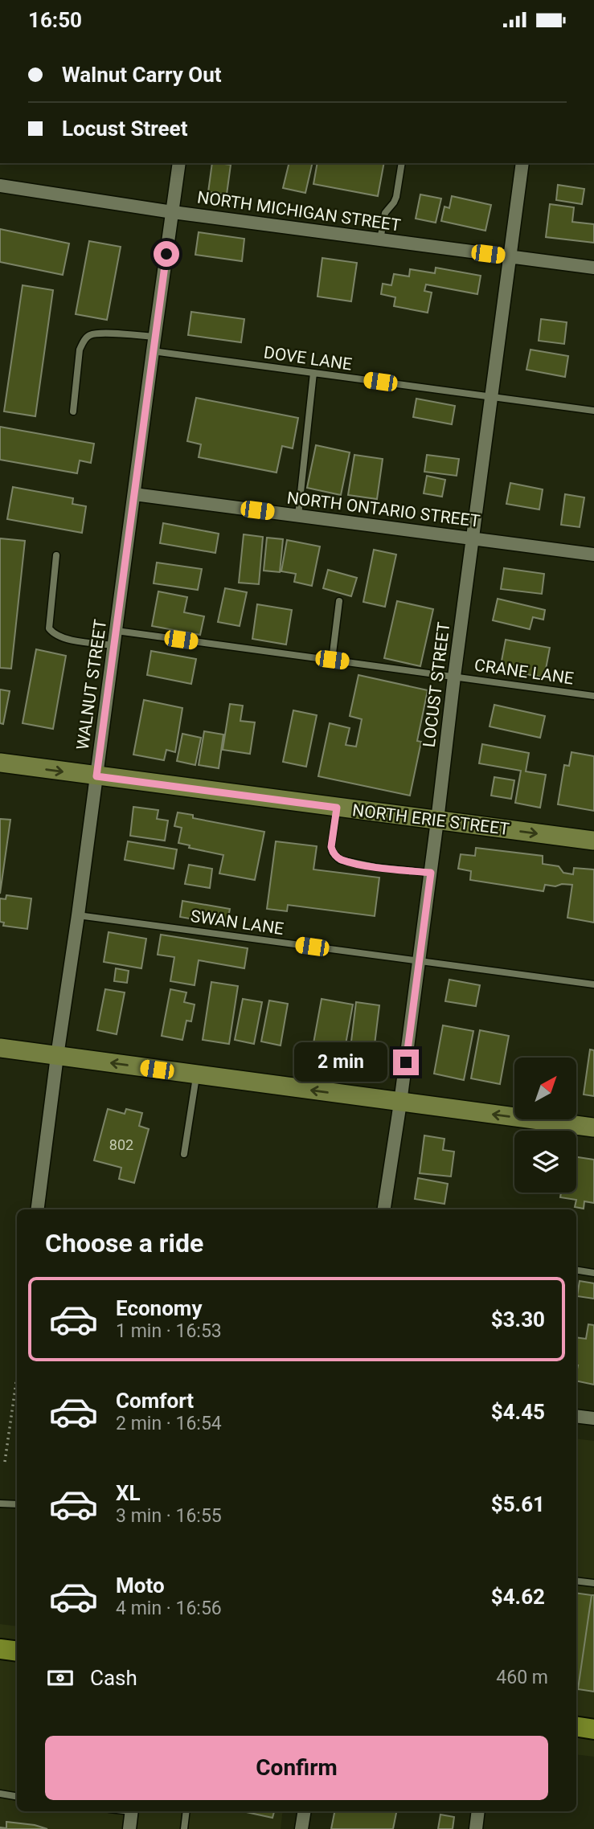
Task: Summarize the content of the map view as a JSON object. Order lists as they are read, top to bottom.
{
  "streets": {
    "street": [
      "NORTH MICHIGAN STREET",
      "NORTH ONTARIO STREET",
      "WALNUT STREET",
      "LOCUST STREET",
      "NORTH ERIE STREET"
    ],
    "lane": ["DOVE LANE", "CRANE LANE", "SWAN LANE"]
  },
  "crossings": [
    ["NORTH MICHIGAN STREET", "WALNUT STREET"],
    ["NORTH MICHIGAN STREET", "LOCUST STREET"],
    ["DOVE LANE", "WALNUT STREET"],
    ["DOVE LANE", "LOCUST STREET"],
    ["NORTH ONTARIO STREET", "WALNUT STREET"],
    ["NORTH ONTARIO STREET", "LOCUST STREET"],
    ["CRANE LANE", "WALNUT STREET"],
    ["CRANE LANE", "LOCUST STREET"],
    ["WALNUT STREET", "NORTH ERIE STREET"],
    ["WALNUT STREET", "SWAN LANE"],
    ["LOCUST STREET", "NORTH ERIE STREET"],
    ["LOCUST STREET", "SWAN LANE"]
  ],
  "one_way": ["NORTH ERIE STREET"],
  "house_numbers": ["802"],
  "north": "top right",
  "page": {
    "status": "16:50",
    "banner": ["Walnut Carry Out", "Locust Street"],
    "bubble": "2 min",
    "heading": "Choose a ride",
    "list": [
      {
        "name": "Economy",
        "note": "1 min · 16:53",
        "value": "$3.30"
      },
      {
        "name": "Comfort",
        "note": "2 min · 16:54",
        "value": "$4.45"
      },
      {
        "name": "XL",
        "note": "3 min · 16:55",
        "value": "$5.61"
      },
      {
        "name": "Moto",
        "note": "4 min · 16:56",
        "value": "$4.62"
      }
    ],
    "pay": ["Cash", "460 m"],
    "buttons": "Confirm"
  }
}
